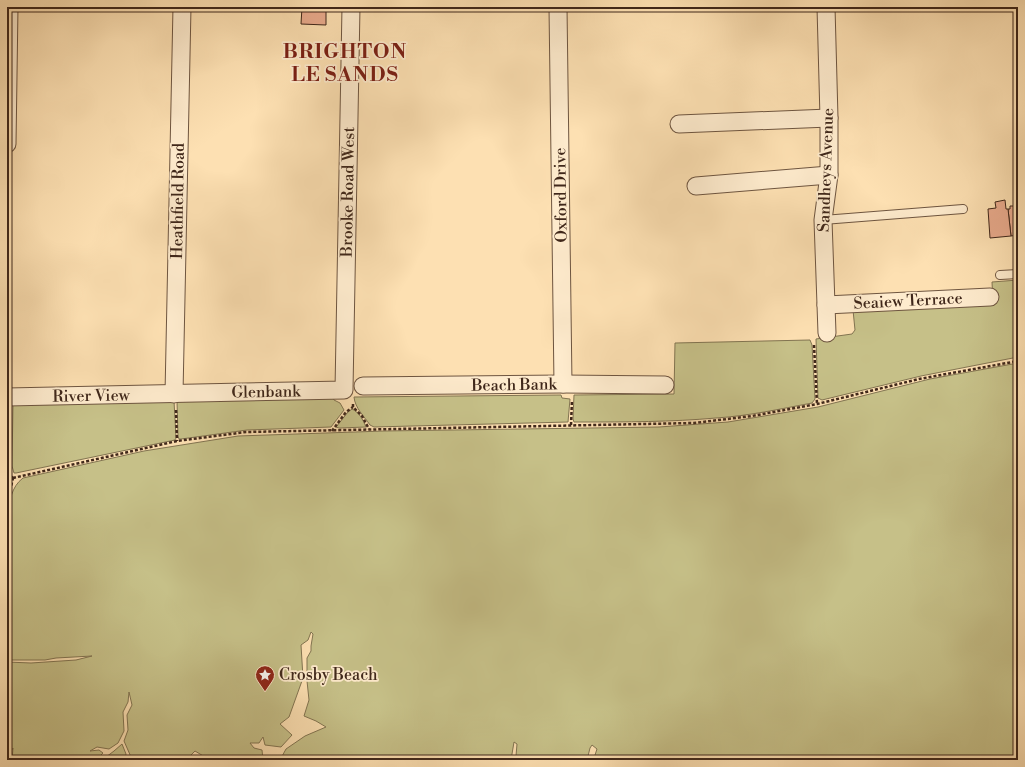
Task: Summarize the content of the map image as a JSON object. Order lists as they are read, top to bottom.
{
  "streets": {
    "street": [
      "Sandheys Avenue",
      "Brooke Road West",
      "Oxford Drive",
      "Heathfield Road",
      "Seaiew Terrace",
      "Beach Bank",
      "Glenbank",
      "River View"
    ]
  },
  "crossings": [
    ["Sandheys Avenue", "Seaiew Terrace"],
    ["Brooke Road West", "Glenbank"],
    ["Oxford Drive", "Beach Bank"],
    ["Heathfield Road", "Glenbank"],
    ["Heathfield Road", "River View"],
    ["Glenbank", "River View"]
  ],
  "districts": ["BRIGHTON LE SANDS"],
  "places": {
    "place": ["Crosby Beach"]
  }
}
